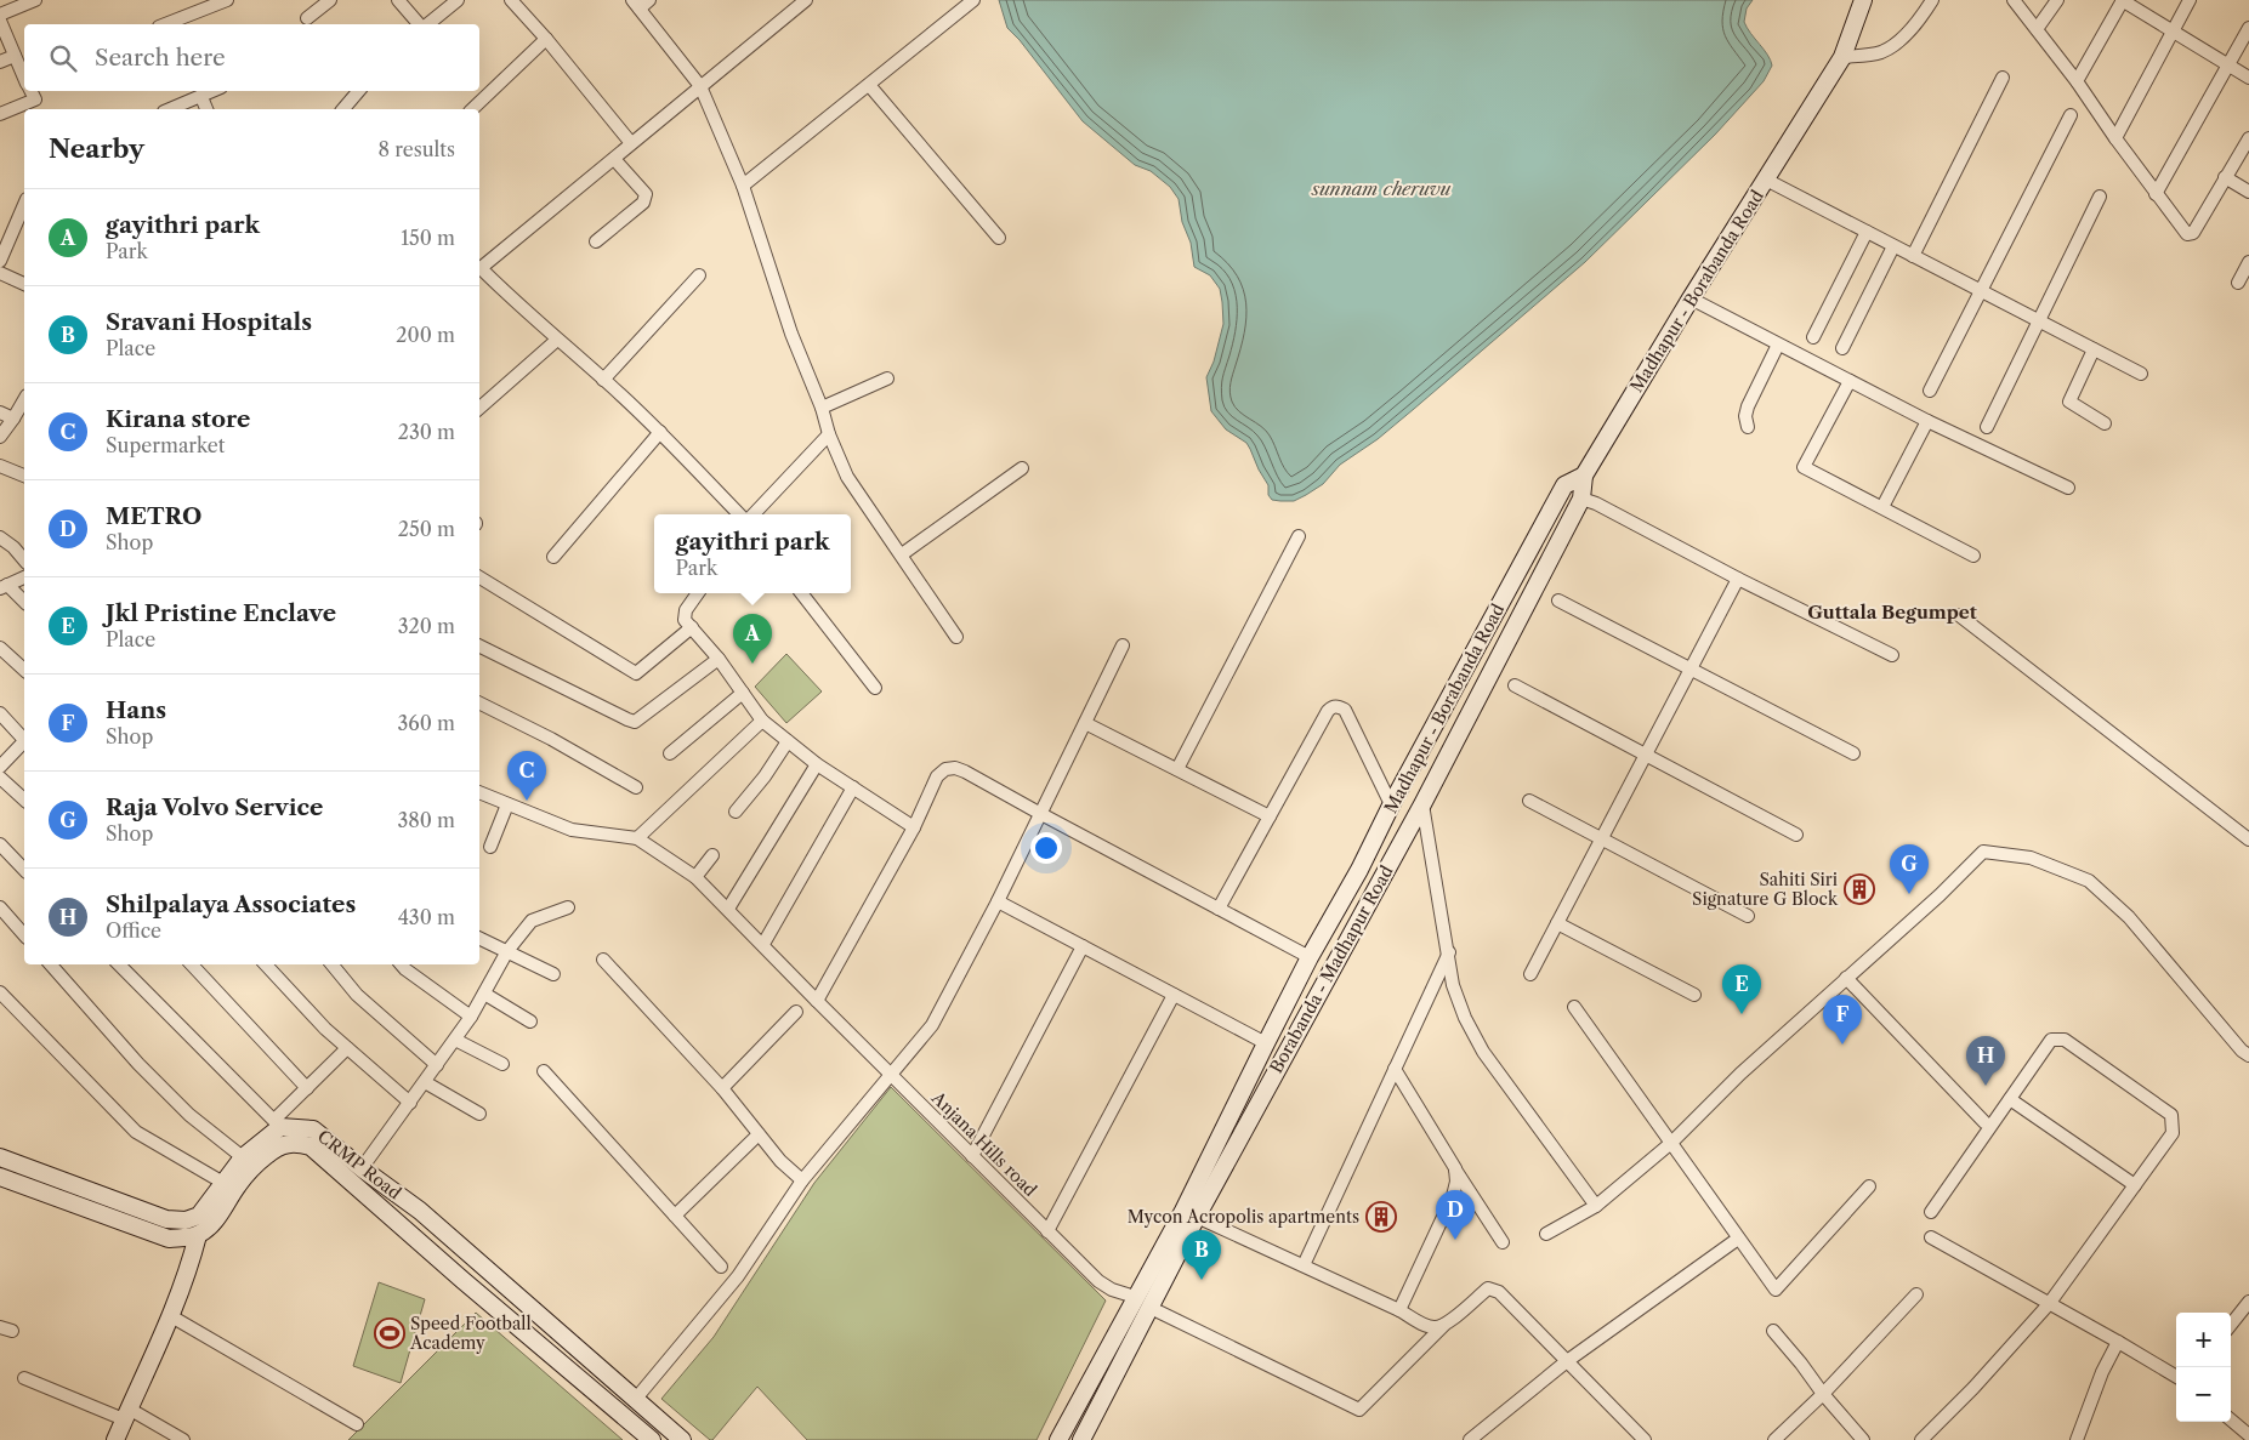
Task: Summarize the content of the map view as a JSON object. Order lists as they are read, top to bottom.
{
  "streets": {
    "street": [
      "Madhapur - Borabanda Road",
      "Borabanda - Madhapur Road",
      "Anjana Hills road",
      "CRMP Road"
    ]
  },
  "crossings": [
    ["Madhapur - Borabanda Road", "Anjana Hills road"]
  ],
  "districts": ["Guttala Begumpet"],
  "water": ["sunnam cheruvu"],
  "places": {
    "building": ["Sahiti Siri Signature G Block", "Mycon Acropolis apartments"],
    "sports": ["Speed Football Academy"]
  },
  "page": {
    "search": "Search here",
    "heading": ["Nearby", "8 results"],
    "list": [
      {
        "mark": "A",
        "name": "gayithri park",
        "note": "Park",
        "value": "150 m"
      },
      {
        "mark": "B",
        "name": "Sravani Hospitals",
        "note": "Place",
        "value": "200 m"
      },
      {
        "mark": "C",
        "name": "Kirana store",
        "note": "Supermarket",
        "value": "230 m"
      },
      {
        "mark": "D",
        "name": "METRO",
        "note": "Shop",
        "value": "250 m"
      },
      {
        "mark": "E",
        "name": "Jkl Pristine Enclave",
        "note": "Place",
        "value": "320 m"
      },
      {
        "mark": "F",
        "name": "Hans",
        "note": "Shop",
        "value": "360 m"
      },
      {
        "mark": "G",
        "name": "Raja Volvo Service",
        "note": "Shop",
        "value": "380 m"
      },
      {
        "mark": "H",
        "name": "Shilpalaya Associates",
        "note": "Office",
        "value": "430 m"
      }
    ],
    "popup": ["gayithri park", "Park"],
    "pins": [
      "A",
      "C",
      "G",
      "E",
      "F",
      "H",
      "D",
      "B"
    ],
    "map_buttons": ["+", "−"]
  }
}
